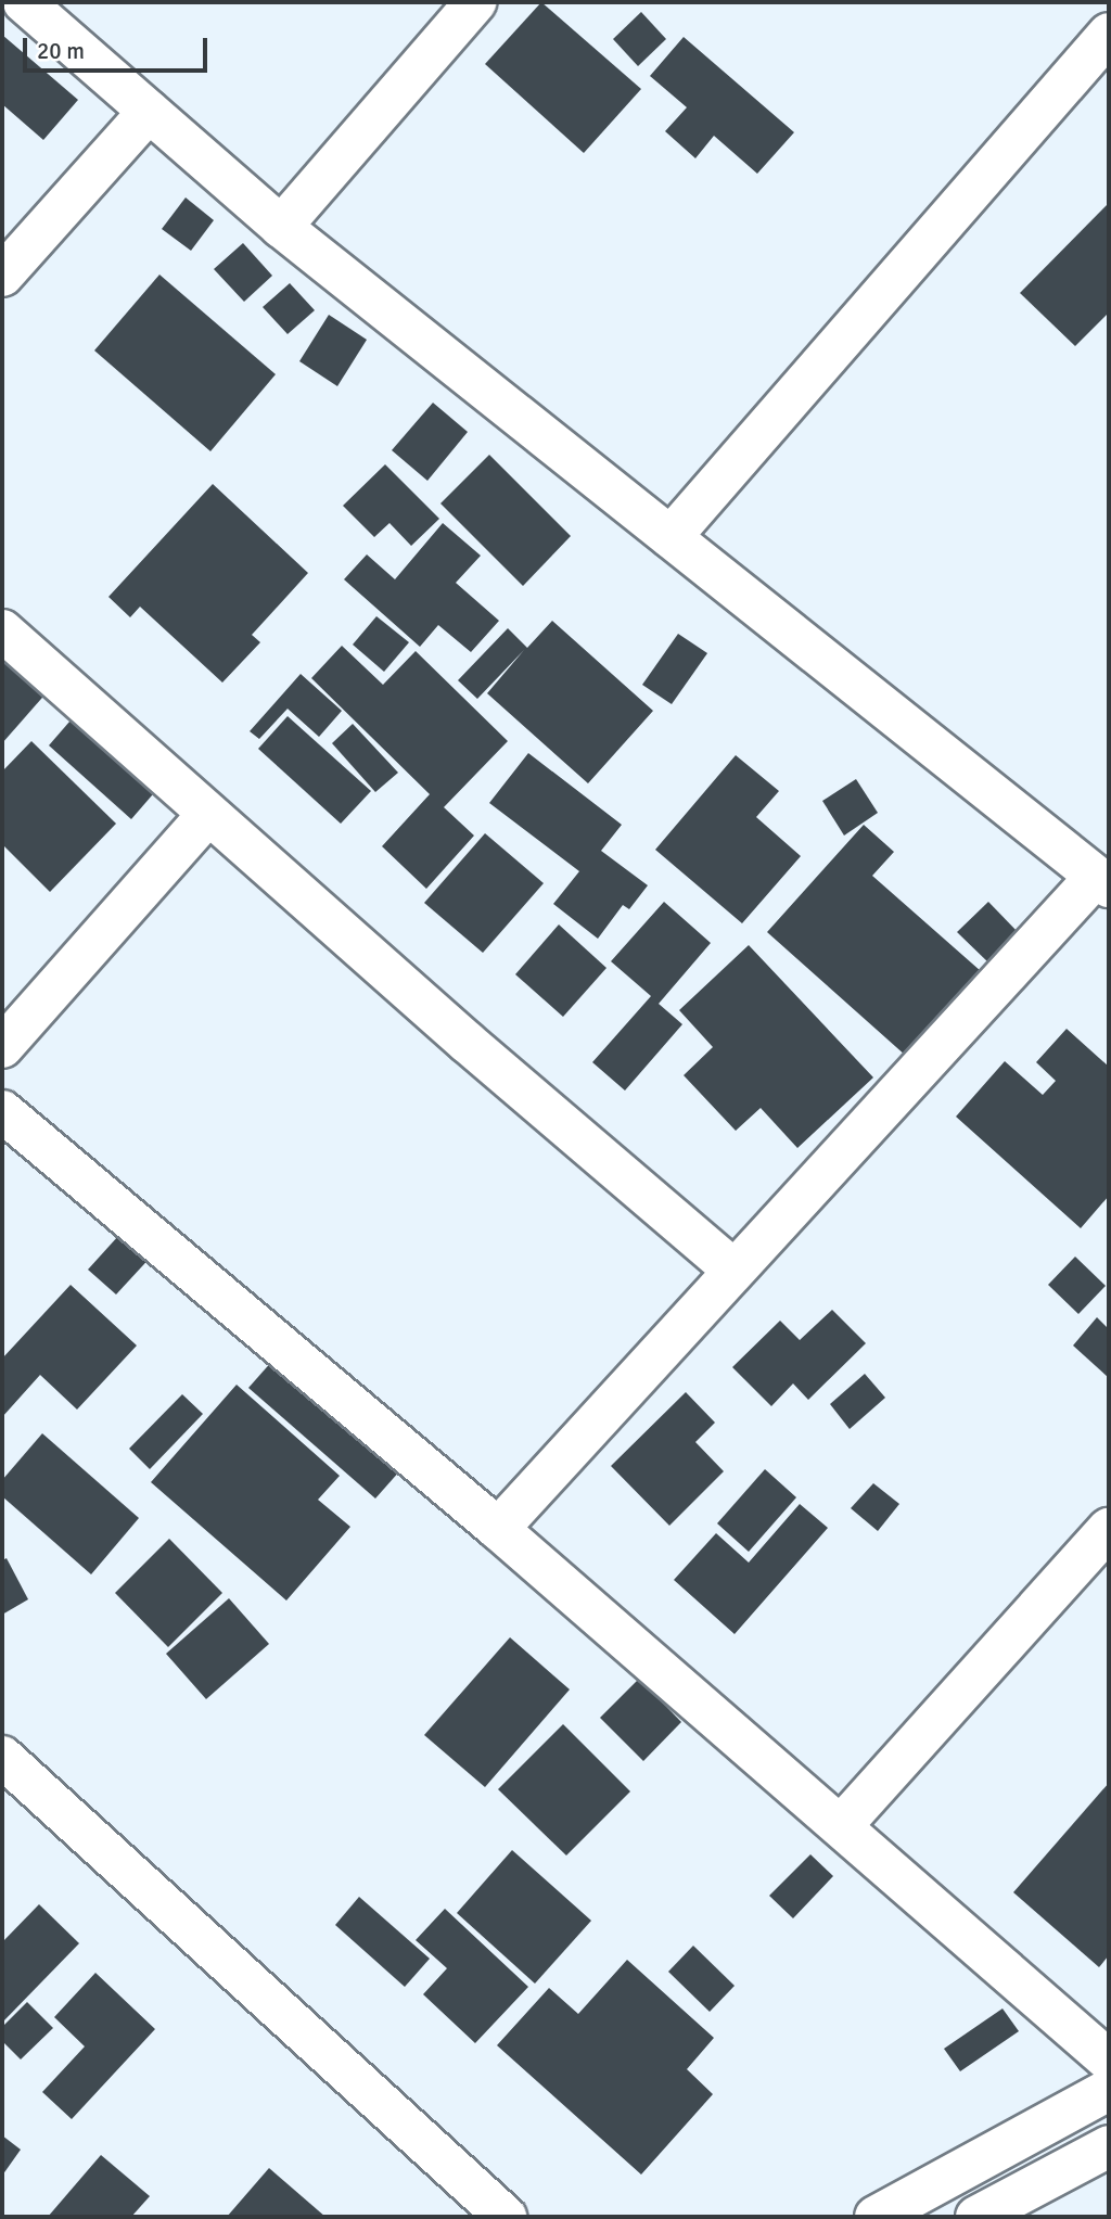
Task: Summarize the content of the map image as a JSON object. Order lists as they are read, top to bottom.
{
  "scale_bar": "20 m"
}
